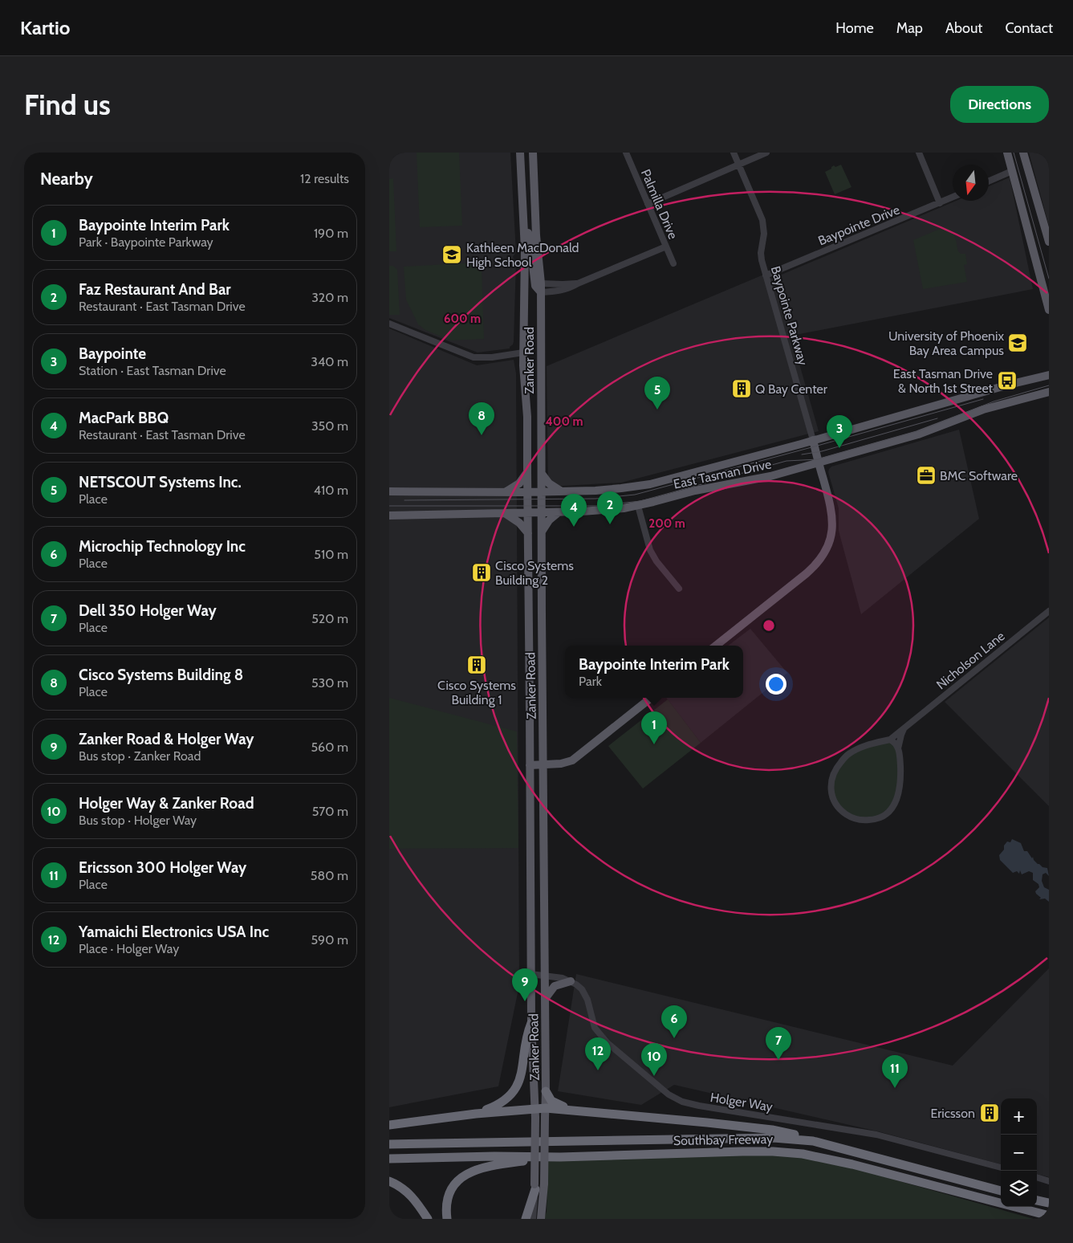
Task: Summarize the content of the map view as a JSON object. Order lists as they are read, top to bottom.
{
  "streets": {
    "highway": ["Southbay Freeway"],
    "main road": ["Baypointe Parkway", "Zanker Road", "East Tasman Drive"],
    "street": [
      "Palmilla Drive",
      "Baypointe Drive",
      "Nicholson Lane",
      "Holger Way"
    ]
  },
  "crossings": [
    ["Baypointe Drive", "Baypointe Parkway"],
    ["Baypointe Parkway", "East Tasman Drive"],
    ["Zanker Road", "East Tasman Drive"],
    ["Zanker Road", "Holger Way"]
  ],
  "places": {
    "school or university": ["Kathleen MacDonald High School", "University of Phoenix Bay Area Campus"],
    "bus stop": ["East Tasman Drive & North 1st Street"],
    "building": [
      "Q Bay Center",
      "Cisco Systems Building 2",
      "Cisco Systems Building 1",
      "Ericsson"
    ],
    "office": ["BMC Software"]
  },
  "north": "bottom",
  "page": {
    "header": "Kartio",
    "nav": [
      "Home",
      "Map",
      "About",
      "Contact"
    ],
    "buttons": "Directions",
    "title": "Find us",
    "heading": ["Nearby", "12 results"],
    "list": [
      {
        "mark": "1",
        "name": "Baypointe Interim Park",
        "note": "Park · Baypointe Parkway",
        "value": "190 m"
      },
      {
        "mark": "2",
        "name": "Faz Restaurant And Bar",
        "note": "Restaurant · East Tasman Drive",
        "value": "320 m"
      },
      {
        "mark": "3",
        "name": "Baypointe",
        "note": "Station · East Tasman Drive",
        "value": "340 m"
      },
      {
        "mark": "4",
        "name": "MacPark BBQ",
        "note": "Restaurant · East Tasman Drive",
        "value": "350 m"
      },
      {
        "mark": "5",
        "name": "NETSCOUT Systems Inc.",
        "note": "Place",
        "value": "410 m"
      },
      {
        "mark": "6",
        "name": "Microchip Technology Inc",
        "note": "Place",
        "value": "510 m"
      },
      {
        "mark": "7",
        "name": "Dell 350 Holger Way",
        "note": "Place",
        "value": "520 m"
      },
      {
        "mark": "8",
        "name": "Cisco Systems Building 8",
        "note": "Place",
        "value": "530 m"
      },
      {
        "mark": "9",
        "name": "Zanker Road & Holger Way",
        "note": "Bus stop · Zanker Road",
        "value": "560 m"
      },
      {
        "mark": "10",
        "name": "Holger Way & Zanker Road",
        "note": "Bus stop · Holger Way",
        "value": "570 m"
      },
      {
        "mark": "11",
        "name": "Ericsson 300 Holger Way",
        "note": "Place",
        "value": "580 m"
      },
      {
        "mark": "12",
        "name": "Yamaichi Electronics USA Inc",
        "note": "Place · Holger Way",
        "value": "590 m"
      }
    ],
    "pins": [
      "5",
      "8",
      "3",
      "2",
      "4",
      "1",
      "9",
      "6",
      "7",
      "12",
      "10",
      "11"
    ],
    "popup": ["Baypointe Interim Park", "Park"],
    "map_buttons": ["+", "−"]
  },
  "rings": ["600 m", "400 m", "200 m"]
}
